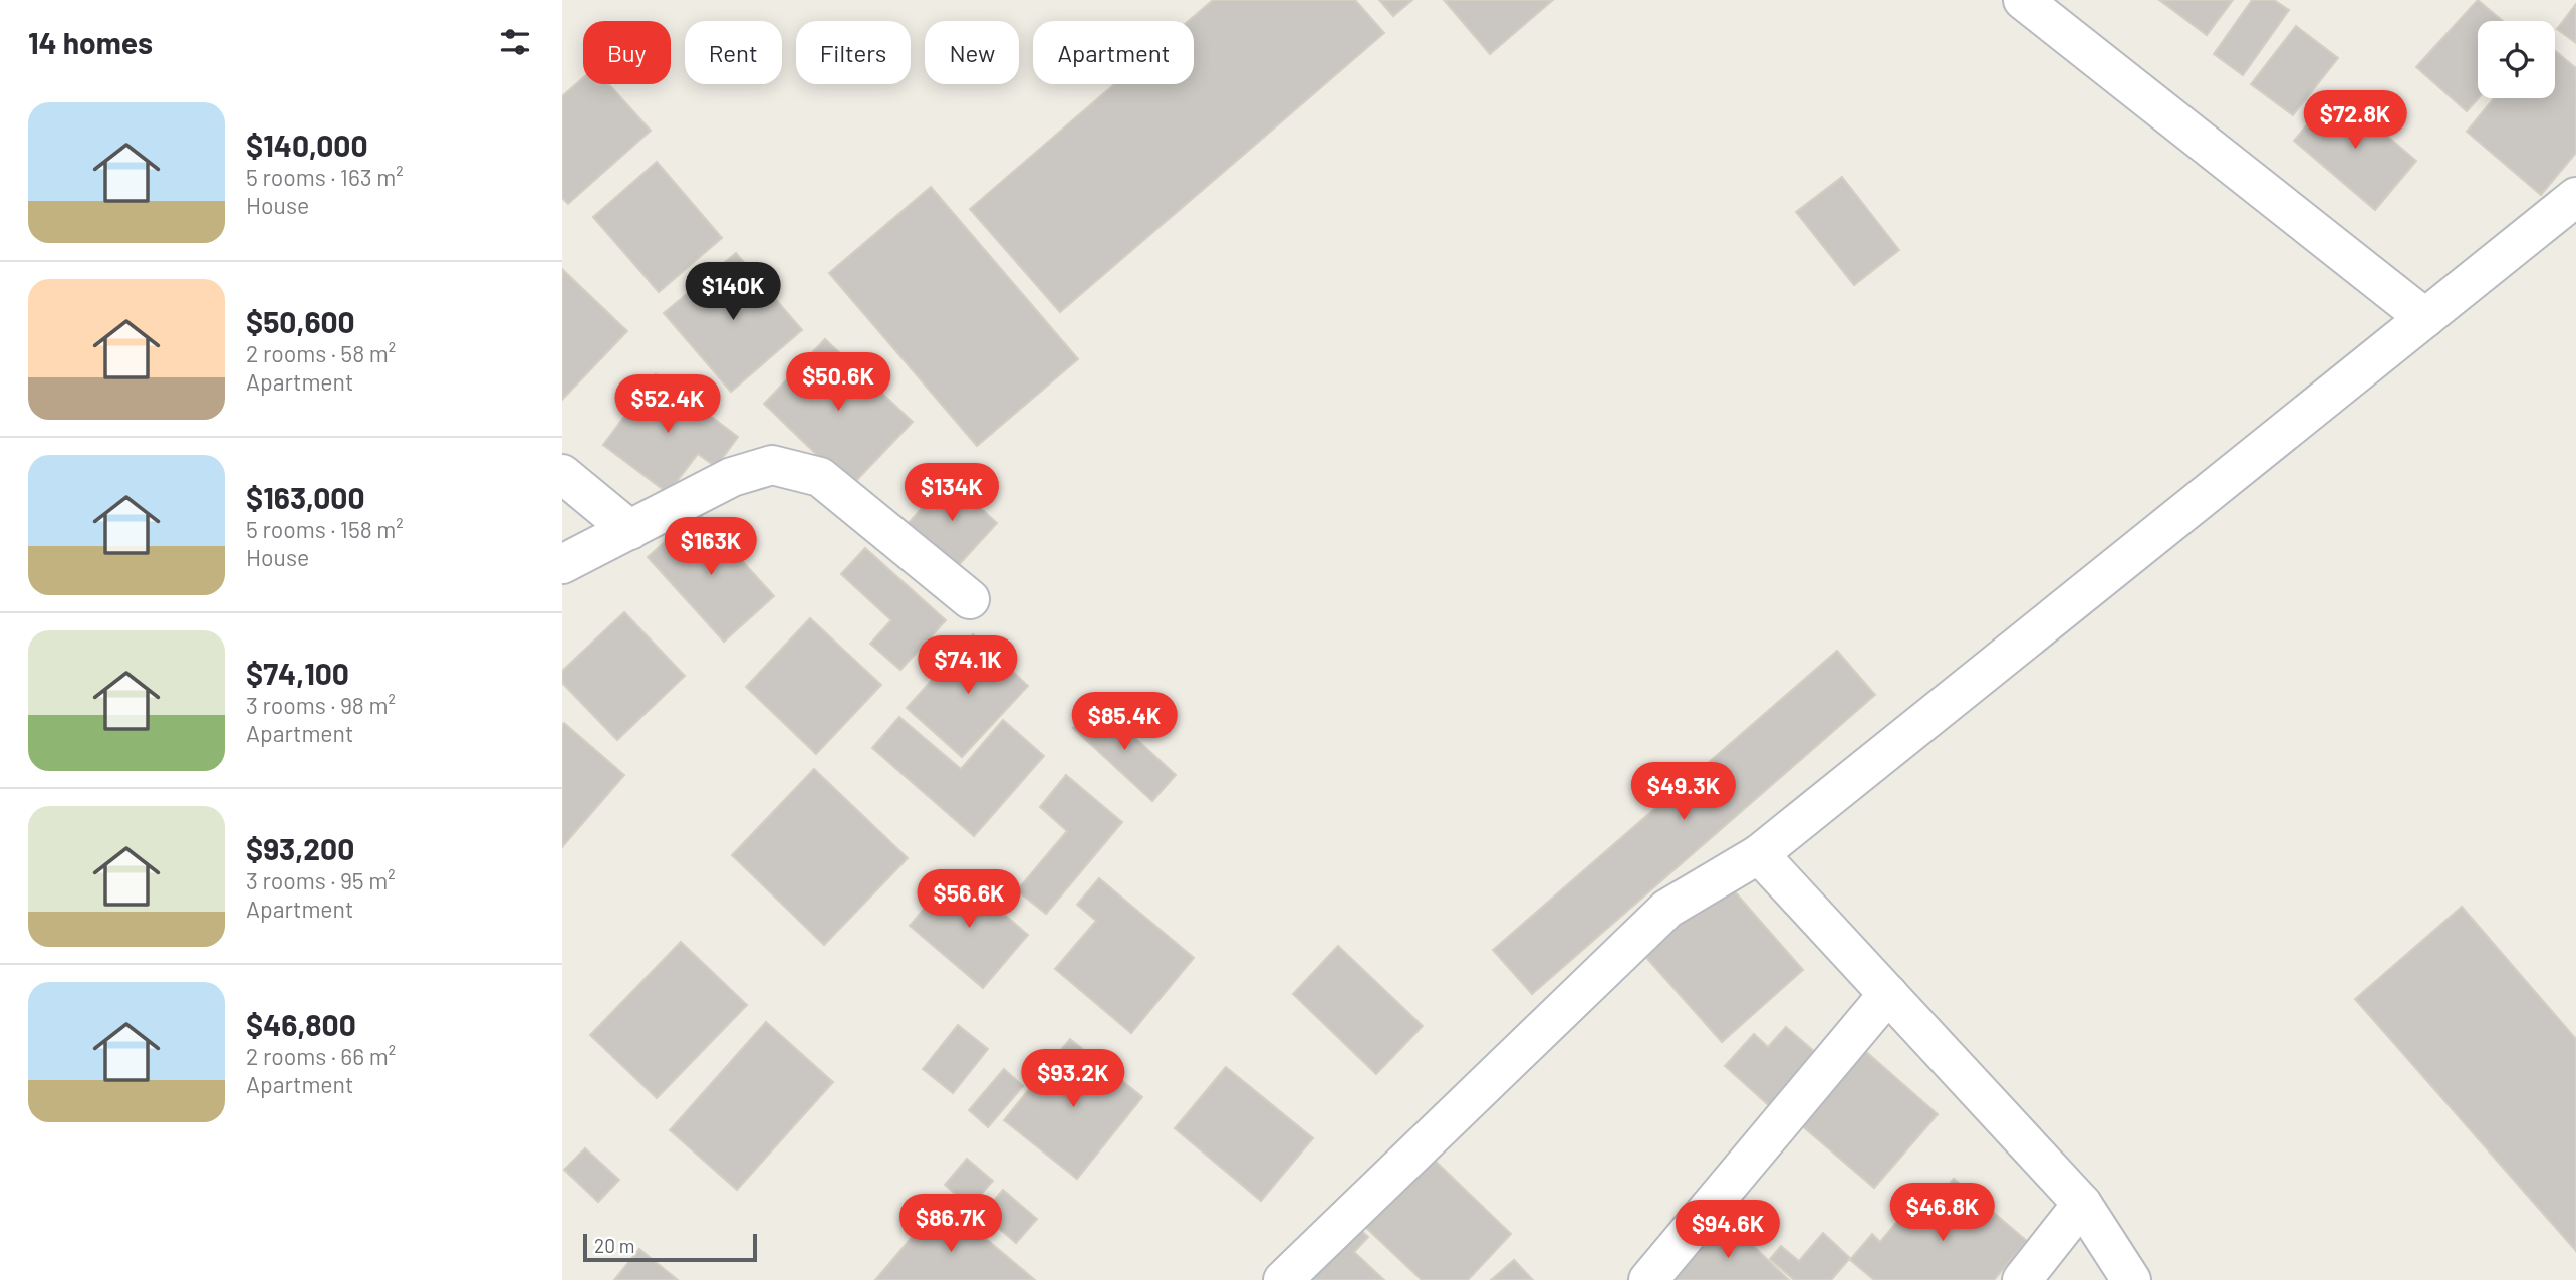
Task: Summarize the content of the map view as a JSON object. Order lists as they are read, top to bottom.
{
  "scale_bar": "20 m",
  "page": {
    "heading": "14 homes",
    "chip": [
      "Buy",
      "Rent",
      "Filters",
      "New",
      "Apartment"
    ],
    "list": [
      {
        "name": "$140,000",
        "note": "5 rooms · 163 m² · House"
      },
      {
        "name": "$50,600",
        "note": "2 rooms · 58 m² · Apartment"
      },
      {
        "name": "$163,000",
        "note": "5 rooms · 158 m² · House"
      },
      {
        "name": "$74,100",
        "note": "3 rooms · 98 m² · Apartment"
      },
      {
        "name": "$93,200",
        "note": "3 rooms · 95 m² · Apartment"
      },
      {
        "name": "$46,800",
        "note": "2 rooms · 66 m² · Apartment"
      }
    ],
    "price": [
      "$72.8K",
      "$140K",
      "$50.6K",
      "$52.4K",
      "$134K",
      "$163K",
      "$74.1K",
      "$85.4K",
      "$49.3K",
      "$56.6K",
      "$93.2K",
      "$46.8K",
      "$86.7K",
      "$94.6K"
    ],
    "scale": "20 m"
  }
}
